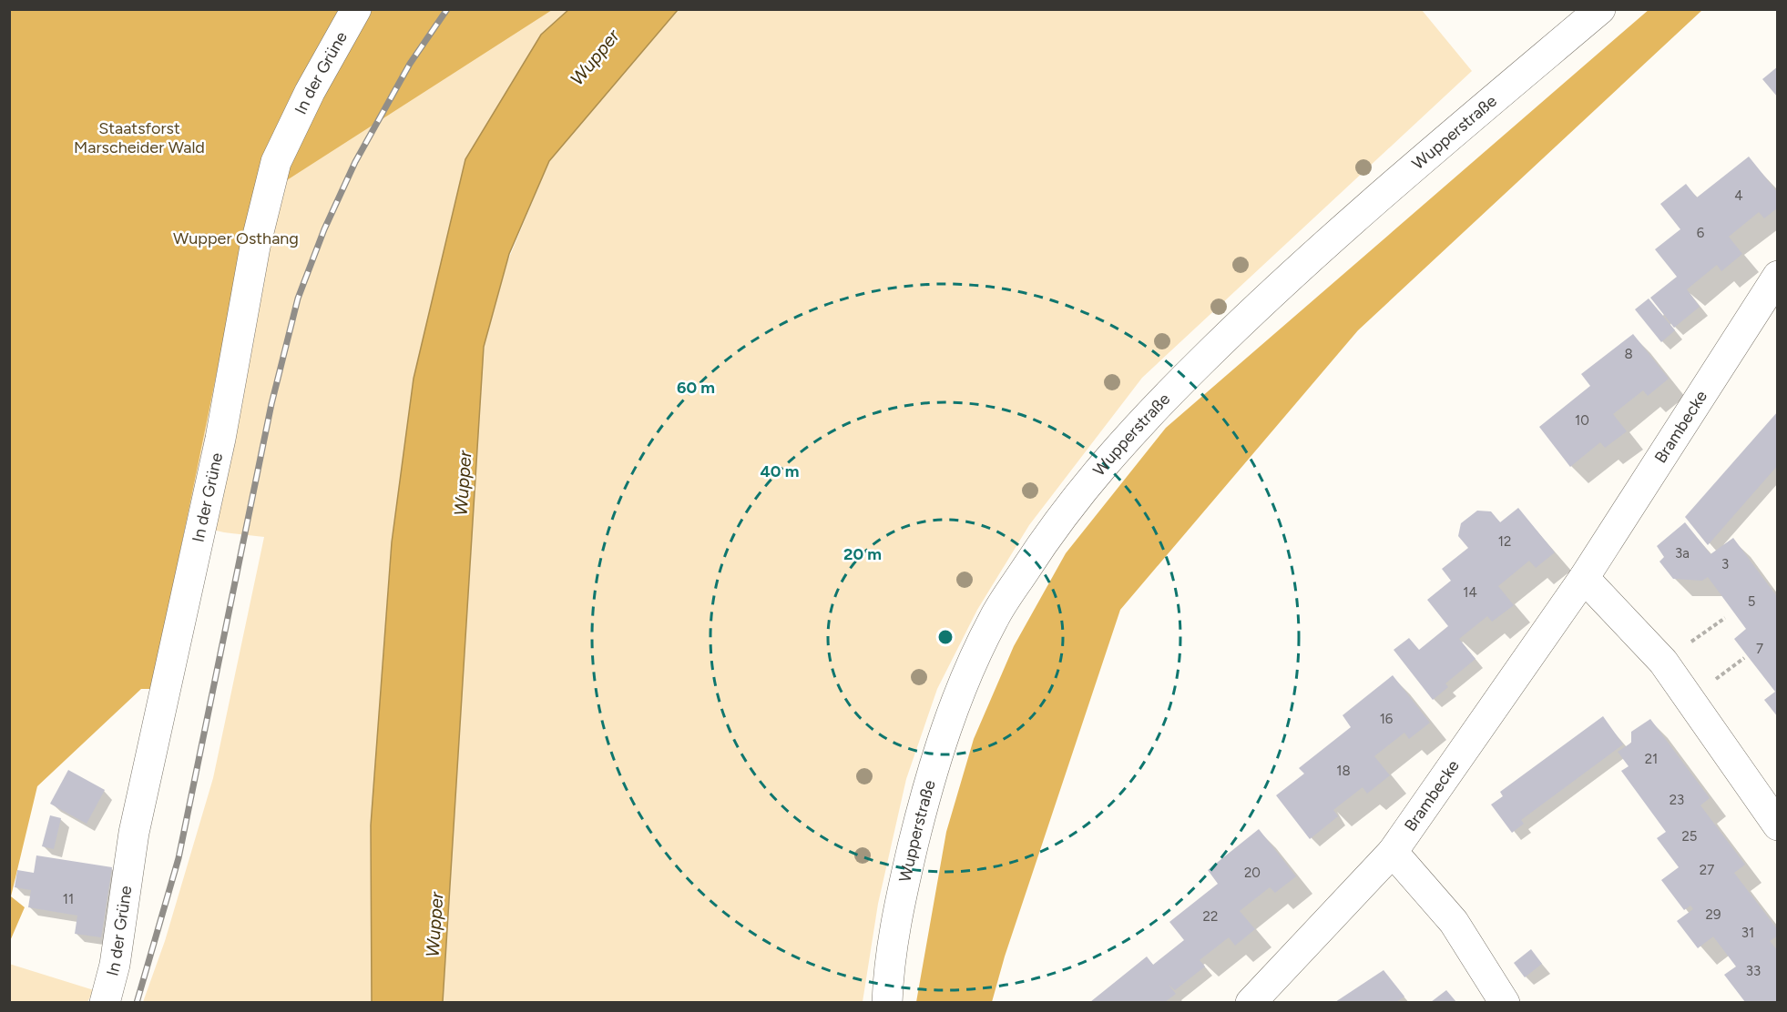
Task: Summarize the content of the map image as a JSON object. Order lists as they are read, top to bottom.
{
  "streets": {
    "street": ["In der Grüne", "Wupperstraße", "Brambecke"]
  },
  "water": ["Wupper"],
  "parks": ["Staatsforst Marscheider Wald", "Wupper Osthang"],
  "house_numbers": [
    "4",
    "6",
    "8",
    "10",
    "12",
    "3a",
    "3",
    "14",
    "5",
    "7",
    "16",
    "21",
    "18",
    "23",
    "25",
    "27",
    "20",
    "11",
    "29",
    "22",
    "31",
    "33"
  ],
  "rings": ["60 m", "40 m", "20 m"]
}
